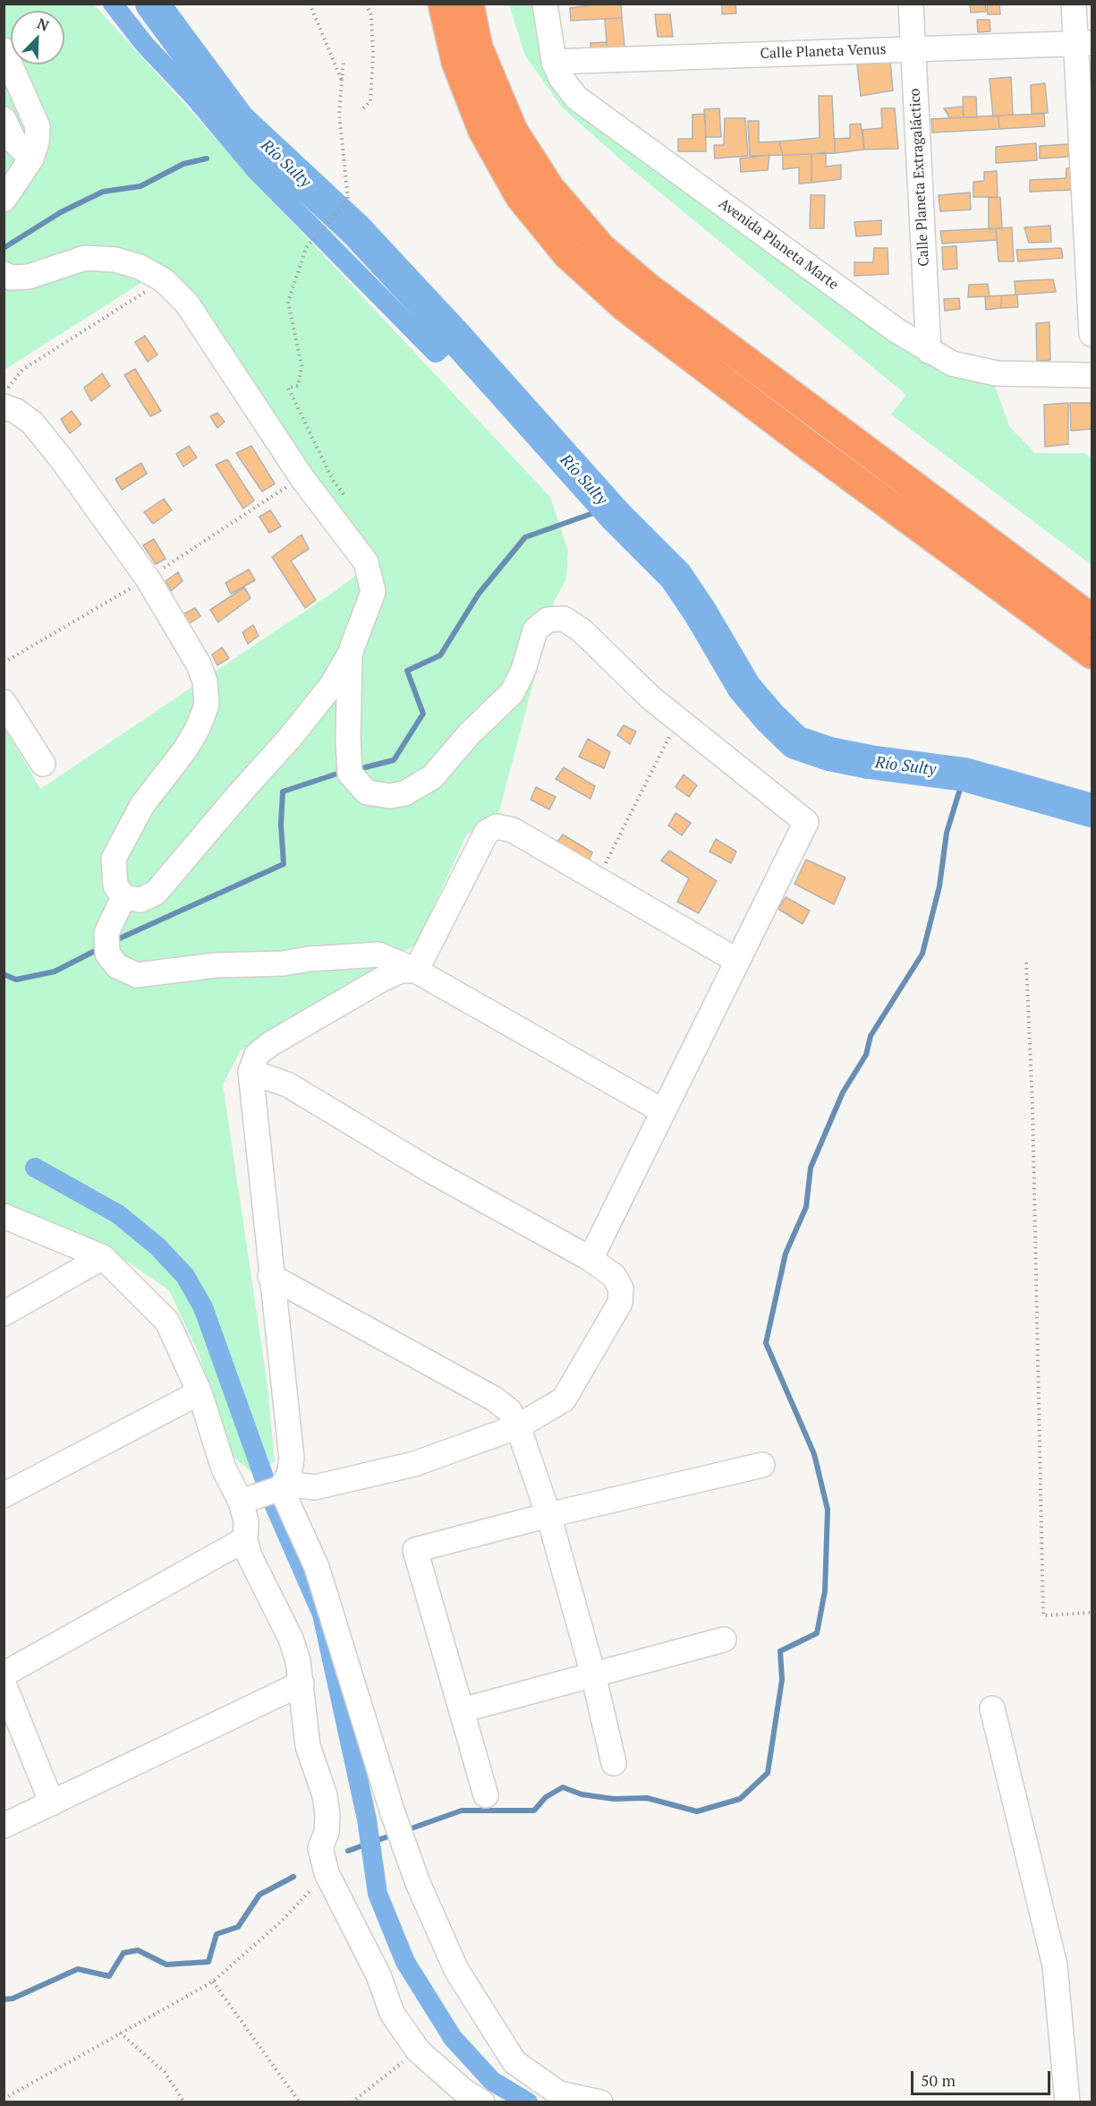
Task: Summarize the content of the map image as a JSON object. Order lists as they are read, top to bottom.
{
  "streets": {
    "street": ["Calle Planeta Venus", "Calle Planeta Extragaláctico", "Avenida Planeta Marte"]
  },
  "crossings": [
    ["Calle Planeta Venus", "Calle Planeta Extragaláctico"],
    ["Calle Planeta Venus", "Avenida Planeta Marte"],
    ["Calle Planeta Extragaláctico", "Avenida Planeta Marte"]
  ],
  "water": ["Río Sulty"],
  "scale_bar": "50 m",
  "north": "top right"
}
